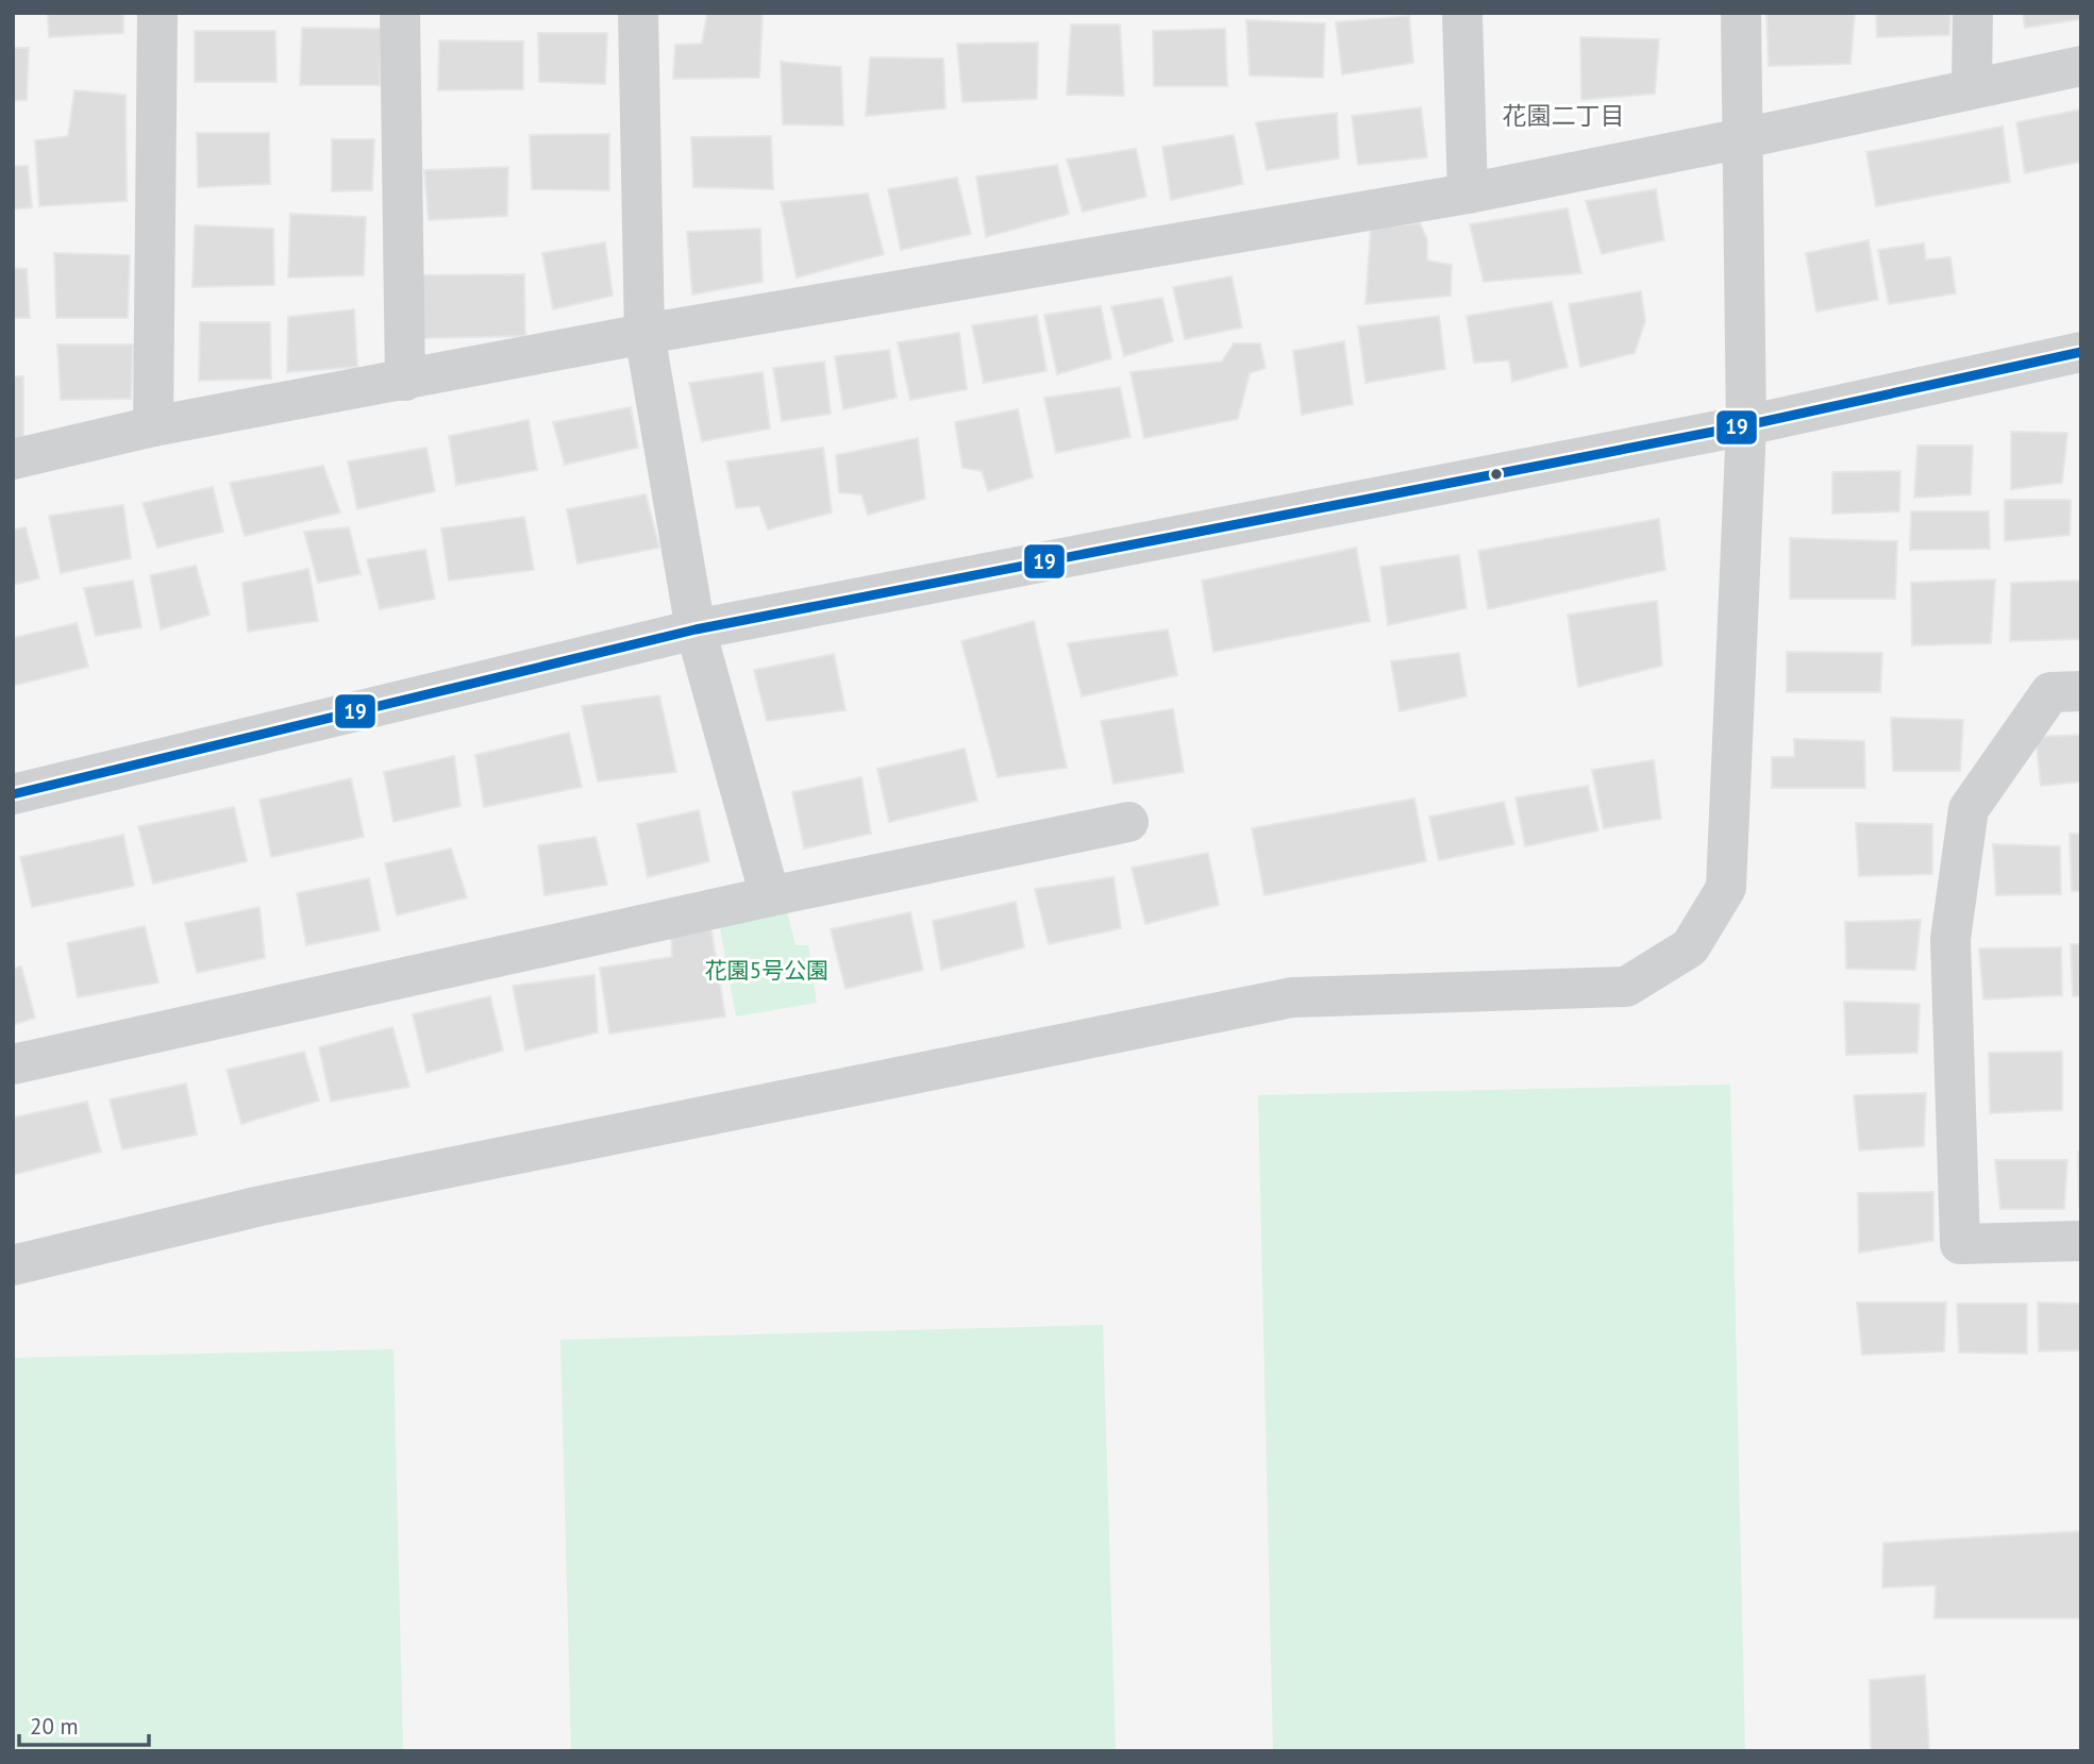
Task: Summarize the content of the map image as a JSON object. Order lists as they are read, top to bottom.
{
  "districts": ["花園二丁目"],
  "parks": ["花園5号公園"],
  "lines": ["transit line 19"],
  "scale_bar": "20 m"
}
